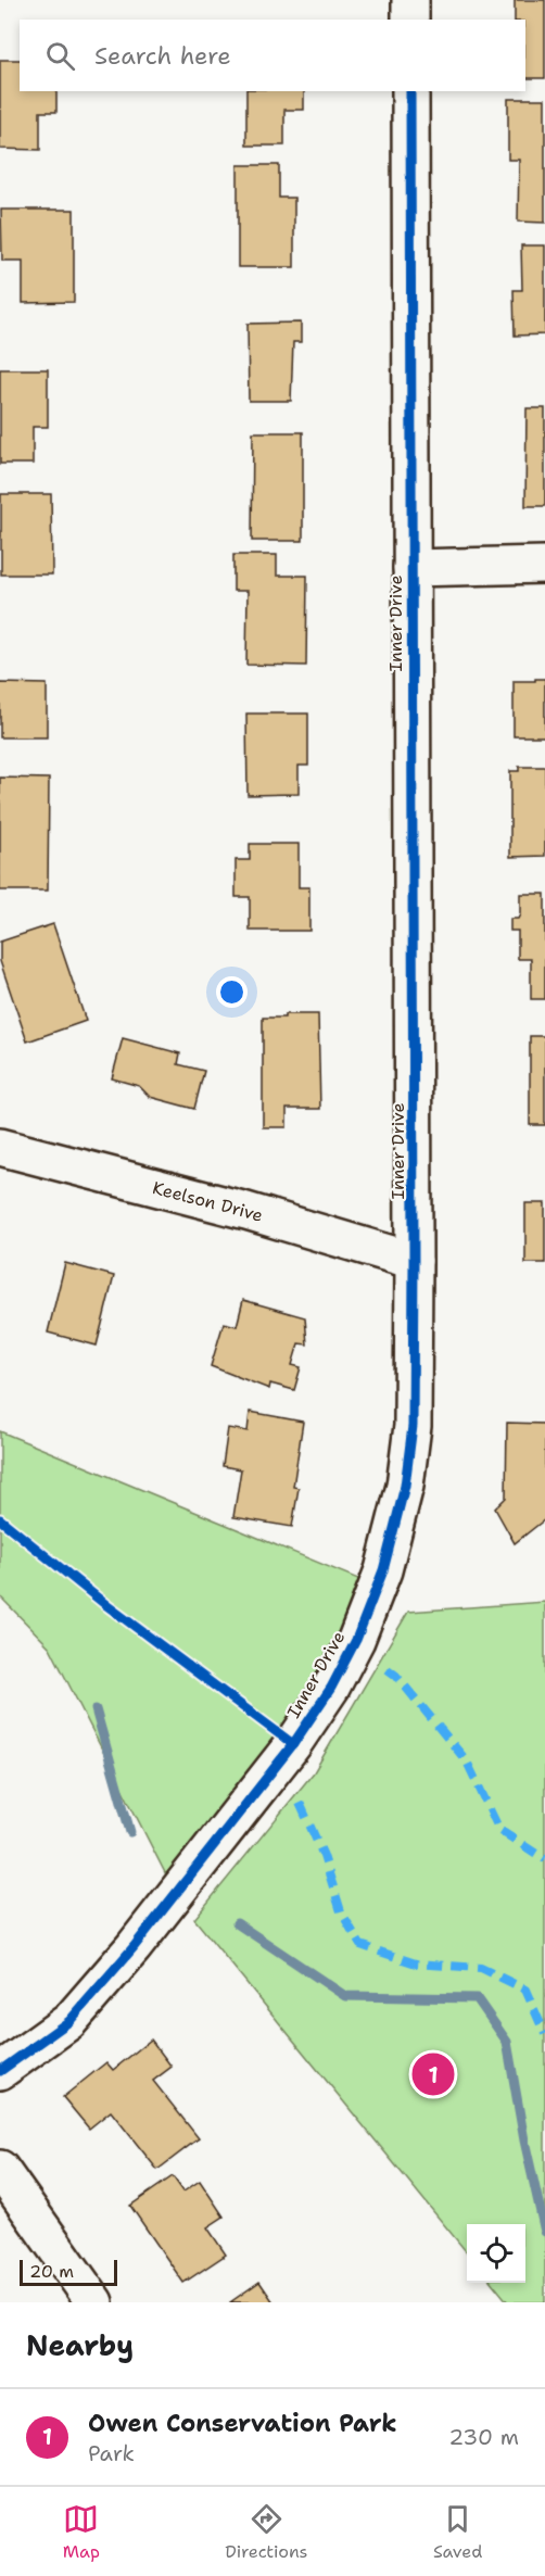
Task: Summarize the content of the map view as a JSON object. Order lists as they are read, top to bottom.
{
  "streets": {
    "street": ["Inner Drive", "Keelson Drive"]
  },
  "crossings": [
    ["Inner Drive", "Keelson Drive"]
  ],
  "scale_bar": "20 m",
  "page": {
    "search": "Search here",
    "pins": "1",
    "scale": "20 m",
    "heading": "Nearby",
    "list": [
      {
        "mark": "1",
        "name": "Owen Conservation Park",
        "note": "Park",
        "value": "230 m"
      }
    ],
    "nav": ["Map", "Directions", "Saved"]
  }
}
